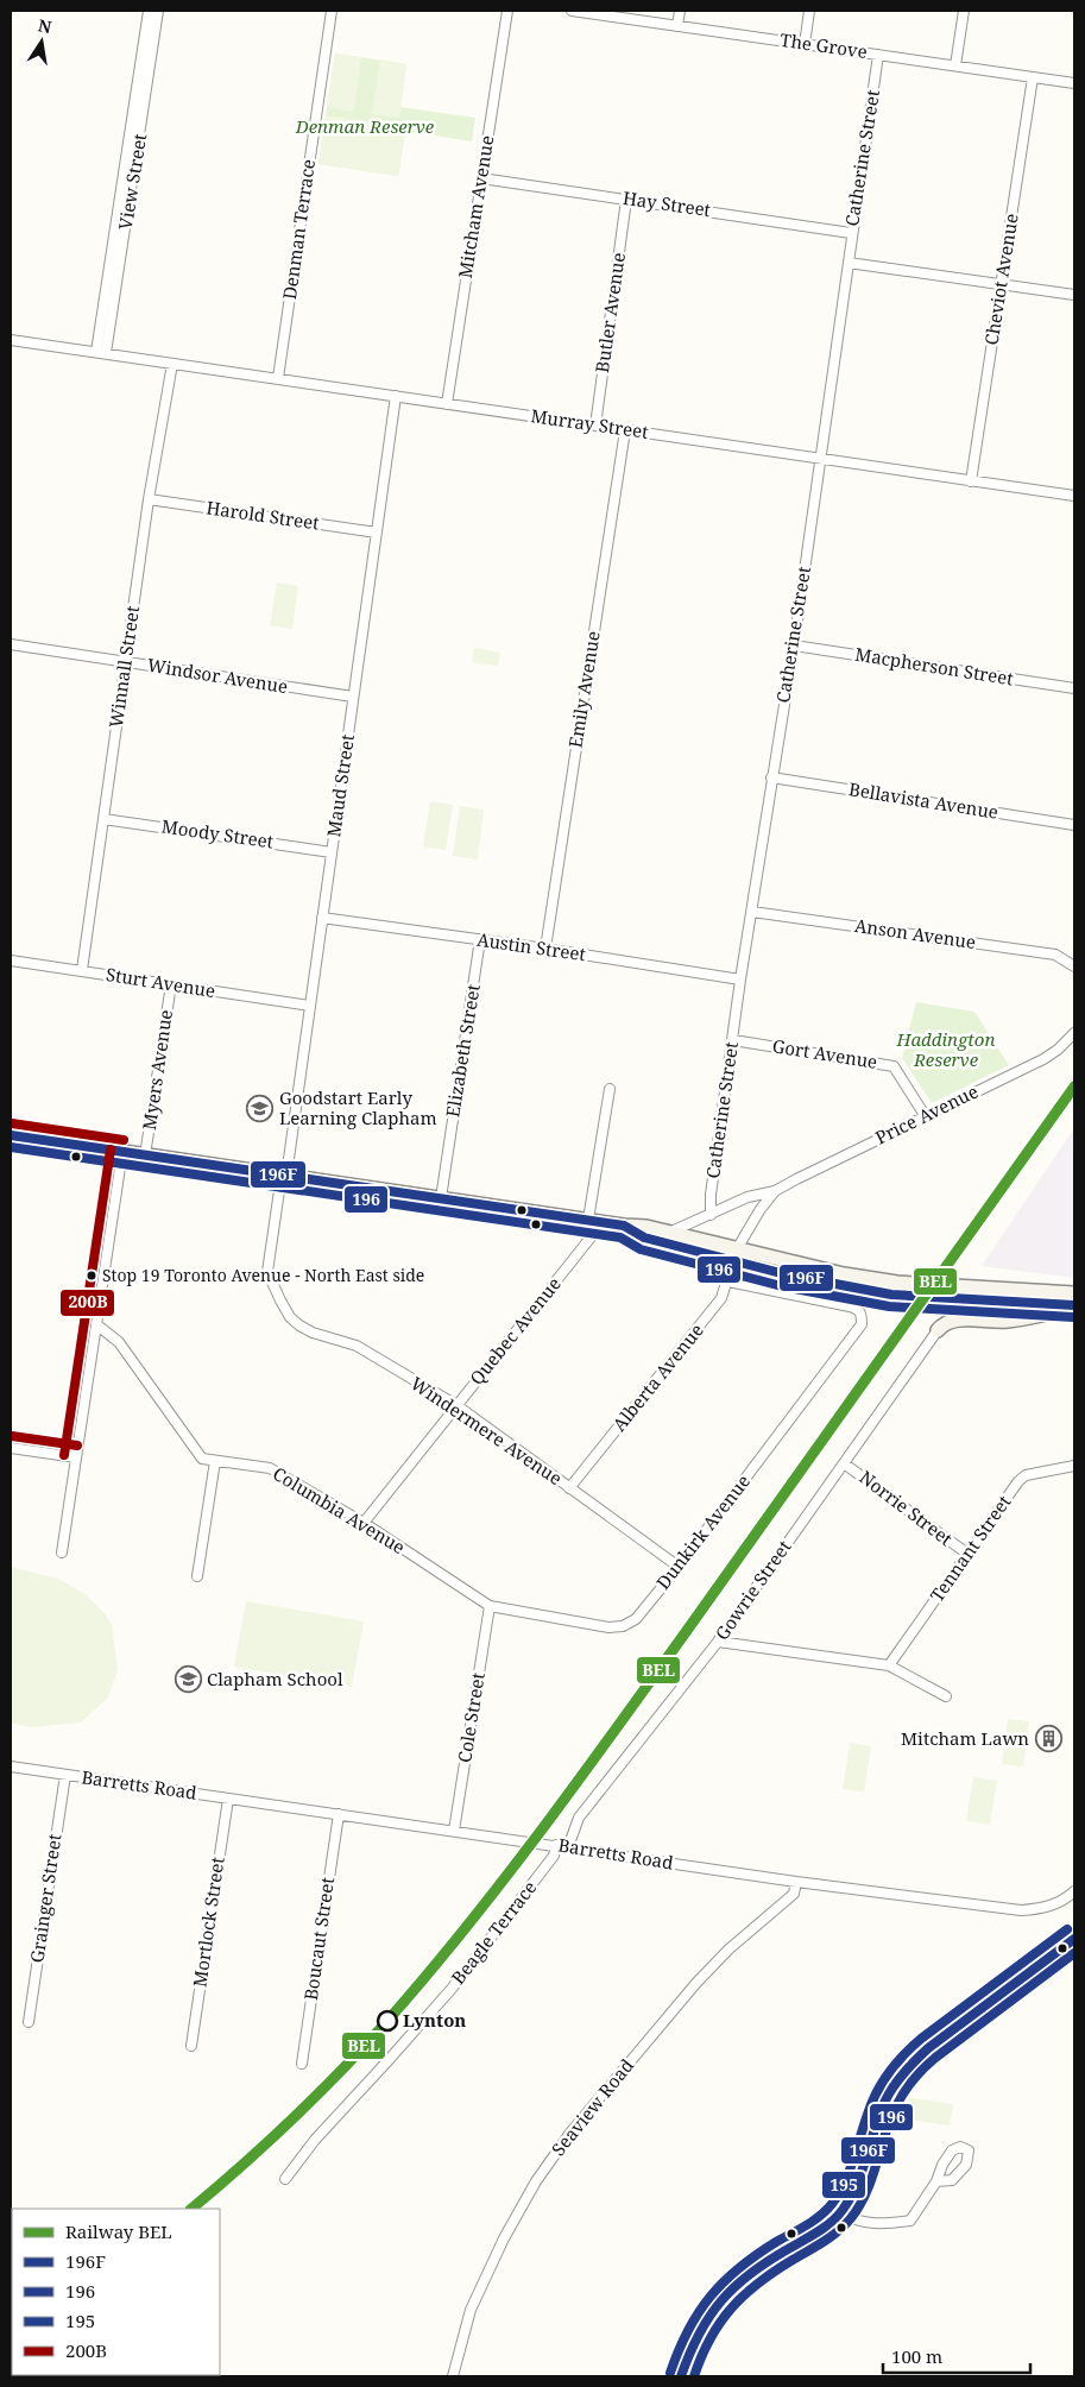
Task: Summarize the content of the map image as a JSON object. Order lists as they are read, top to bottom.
{
  "streets": {
    "street": [
      "The Grove",
      "Catherine Street",
      "View Street",
      "Hay Street",
      "Mitcham Avenue",
      "Denman Terrace",
      "Cheviot Avenue",
      "Butler Avenue",
      "Murray Street",
      "Harold Street",
      "Winnall Street",
      "Macpherson Street",
      "Windsor Avenue",
      "Emily Avenue",
      "Maud Street",
      "Bellavista Avenue",
      "Moody Street",
      "Anson Avenue",
      "Austin Street",
      "Sturt Avenue",
      "Elizabeth Street",
      "Gort Avenue",
      "Myers Avenue",
      "Price Avenue",
      "Quebec Avenue",
      "Alberta Avenue",
      "Windermere Avenue",
      "Norrie Street",
      "Columbia Avenue",
      "Dunkirk Avenue",
      "Tennant Street",
      "Gowrie Street",
      "Cole Street",
      "Barretts Road",
      "Grainger Street",
      "Mortlock Street",
      "Beagle Terrace",
      "Boucaut Street",
      "Seaview Road"
    ]
  },
  "crossings": [
    ["The Grove", "Catherine Street"],
    ["The Grove", "Cheviot Avenue"],
    ["Catherine Street", "Hay Street"],
    ["Catherine Street", "Murray Street"],
    ["Catherine Street", "Macpherson Street"],
    ["Catherine Street", "Bellavista Avenue"],
    ["Catherine Street", "Anson Avenue"],
    ["Catherine Street", "Austin Street"],
    ["Catherine Street", "Gort Avenue"],
    ["Catherine Street", "Price Avenue"],
    ["View Street", "Murray Street"],
    ["Hay Street", "Mitcham Avenue"],
    ["Hay Street", "Butler Avenue"],
    ["Mitcham Avenue", "Murray Street"],
    ["Denman Terrace", "Murray Street"],
    ["Cheviot Avenue", "Murray Street"],
    ["Butler Avenue", "Murray Street"],
    ["Murray Street", "Winnall Street"],
    ["Murray Street", "Emily Avenue"],
    ["Murray Street", "Maud Street"],
    ["Harold Street", "Winnall Street"],
    ["Harold Street", "Maud Street"],
    ["Winnall Street", "Windsor Avenue"],
    ["Winnall Street", "Moody Street"],
    ["Winnall Street", "Sturt Avenue"],
    ["Windsor Avenue", "Maud Street"],
    ["Emily Avenue", "Austin Street"],
    ["Maud Street", "Moody Street"],
    ["Maud Street", "Austin Street"],
    ["Maud Street", "Sturt Avenue"],
    ["Maud Street", "Windermere Avenue"],
    ["Austin Street", "Elizabeth Street"],
    ["Sturt Avenue", "Myers Avenue"],
    ["Gort Avenue", "Price Avenue"],
    ["Price Avenue", "Alberta Avenue"],
    ["Quebec Avenue", "Windermere Avenue"],
    ["Quebec Avenue", "Columbia Avenue"],
    ["Alberta Avenue", "Windermere Avenue"],
    ["Alberta Avenue", "Dunkirk Avenue"],
    ["Windermere Avenue", "Dunkirk Avenue"],
    ["Norrie Street", "Tennant Street"],
    ["Norrie Street", "Gowrie Street"],
    ["Columbia Avenue", "Dunkirk Avenue"],
    ["Columbia Avenue", "Cole Street"],
    ["Dunkirk Avenue", "Cole Street"],
    ["Gowrie Street", "Barretts Road"],
    ["Cole Street", "Barretts Road"],
    ["Barretts Road", "Grainger Street"],
    ["Barretts Road", "Mortlock Street"],
    ["Barretts Road", "Beagle Terrace"],
    ["Barretts Road", "Boucaut Street"],
    ["Barretts Road", "Seaview Road"]
  ],
  "parks": ["Denman Reserve", "Haddington Reserve"],
  "places": {
    "school or university": ["Goodstart Early Learning Clapham", "Clapham School"],
    "other": ["Stop 19 Toronto Avenue - North East side", "Lynton"],
    "building": ["Mitcham Lawn"]
  },
  "lines": [
    "rail line BEL",
    "transit line 200B",
    "transit line 196F",
    "transit line 196",
    "transit line 195"
  ],
  "legend": [
    "Railway BEL",
    "196F",
    "196",
    "195",
    "200B"
  ],
  "scale_bar": "100 m",
  "north": "top"
}
